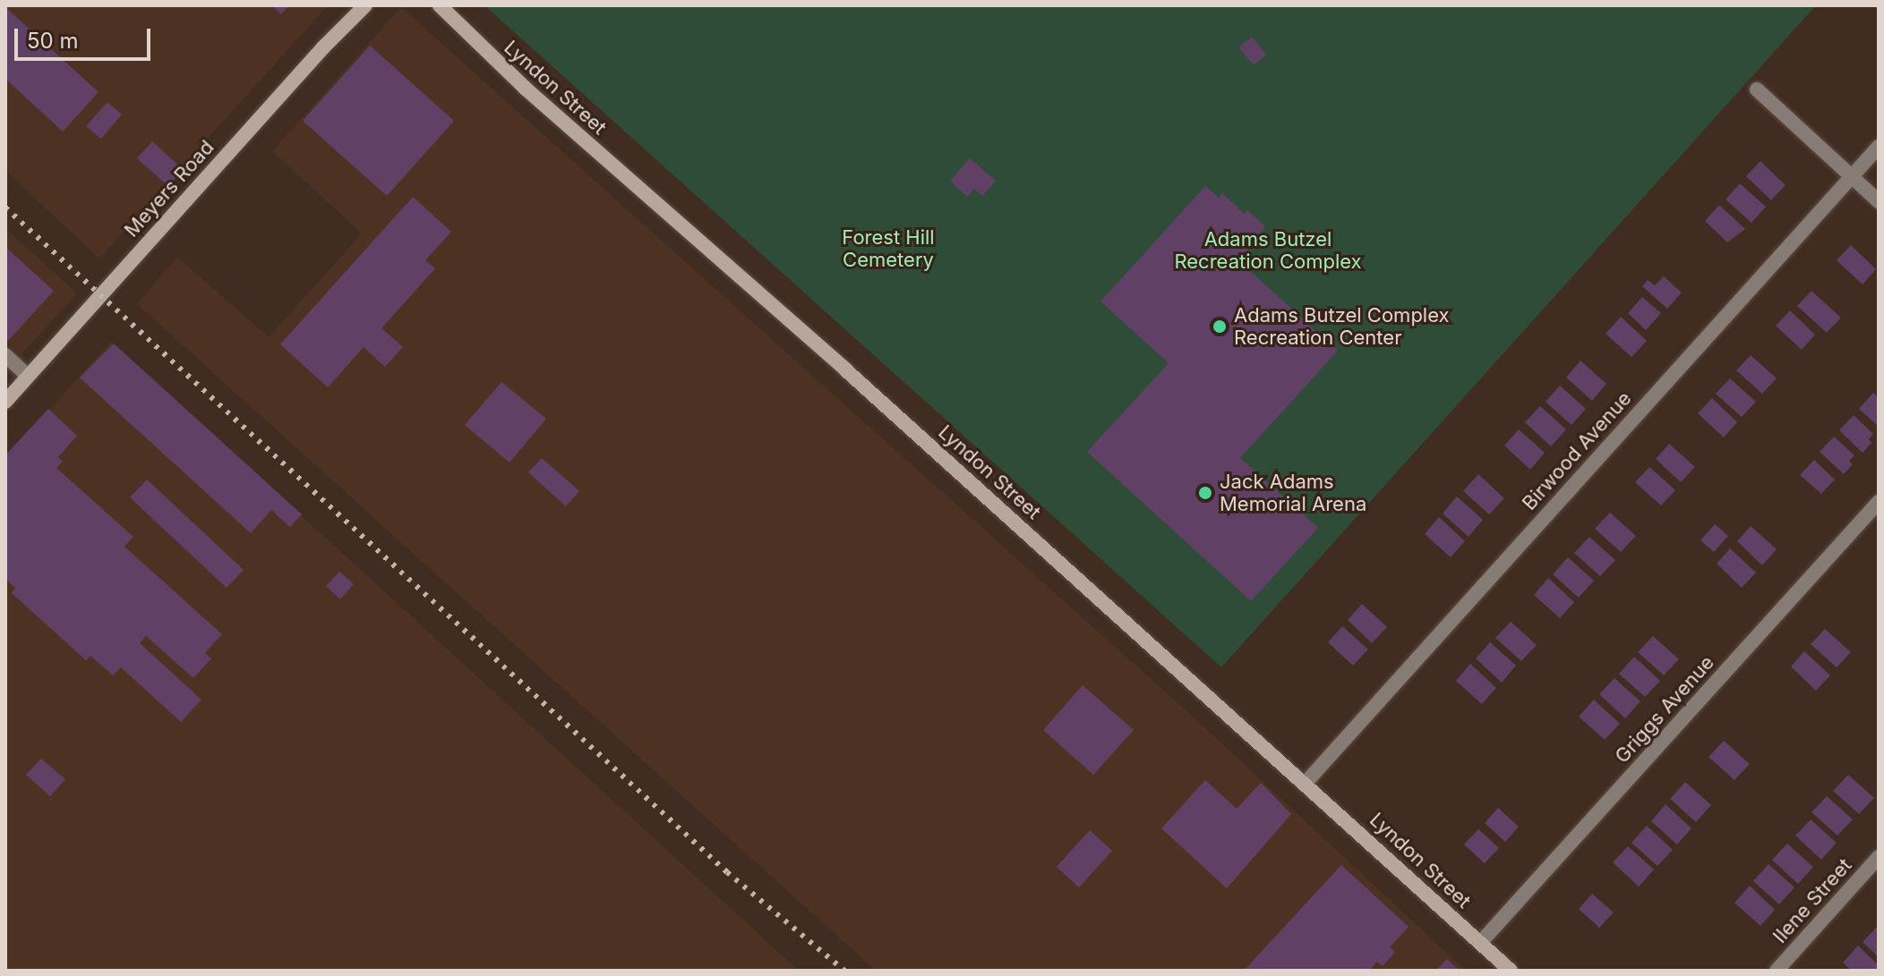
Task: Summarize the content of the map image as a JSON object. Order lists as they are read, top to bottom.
{
  "streets": {
    "street": [
      "Lyndon Street",
      "Meyers Road",
      "Birwood Avenue",
      "Griggs Avenue",
      "Ilene Street"
    ]
  },
  "crossings": [
    ["Lyndon Street", "Birwood Avenue"],
    ["Lyndon Street", "Griggs Avenue"]
  ],
  "parks": ["Forest Hill Cemetery", "Adams Butzel Recreation Complex"],
  "places": ["Adams Butzel Complex Recreation Center", "Jack Adams Memorial Arena"],
  "scale_bar": "50 m"
}
